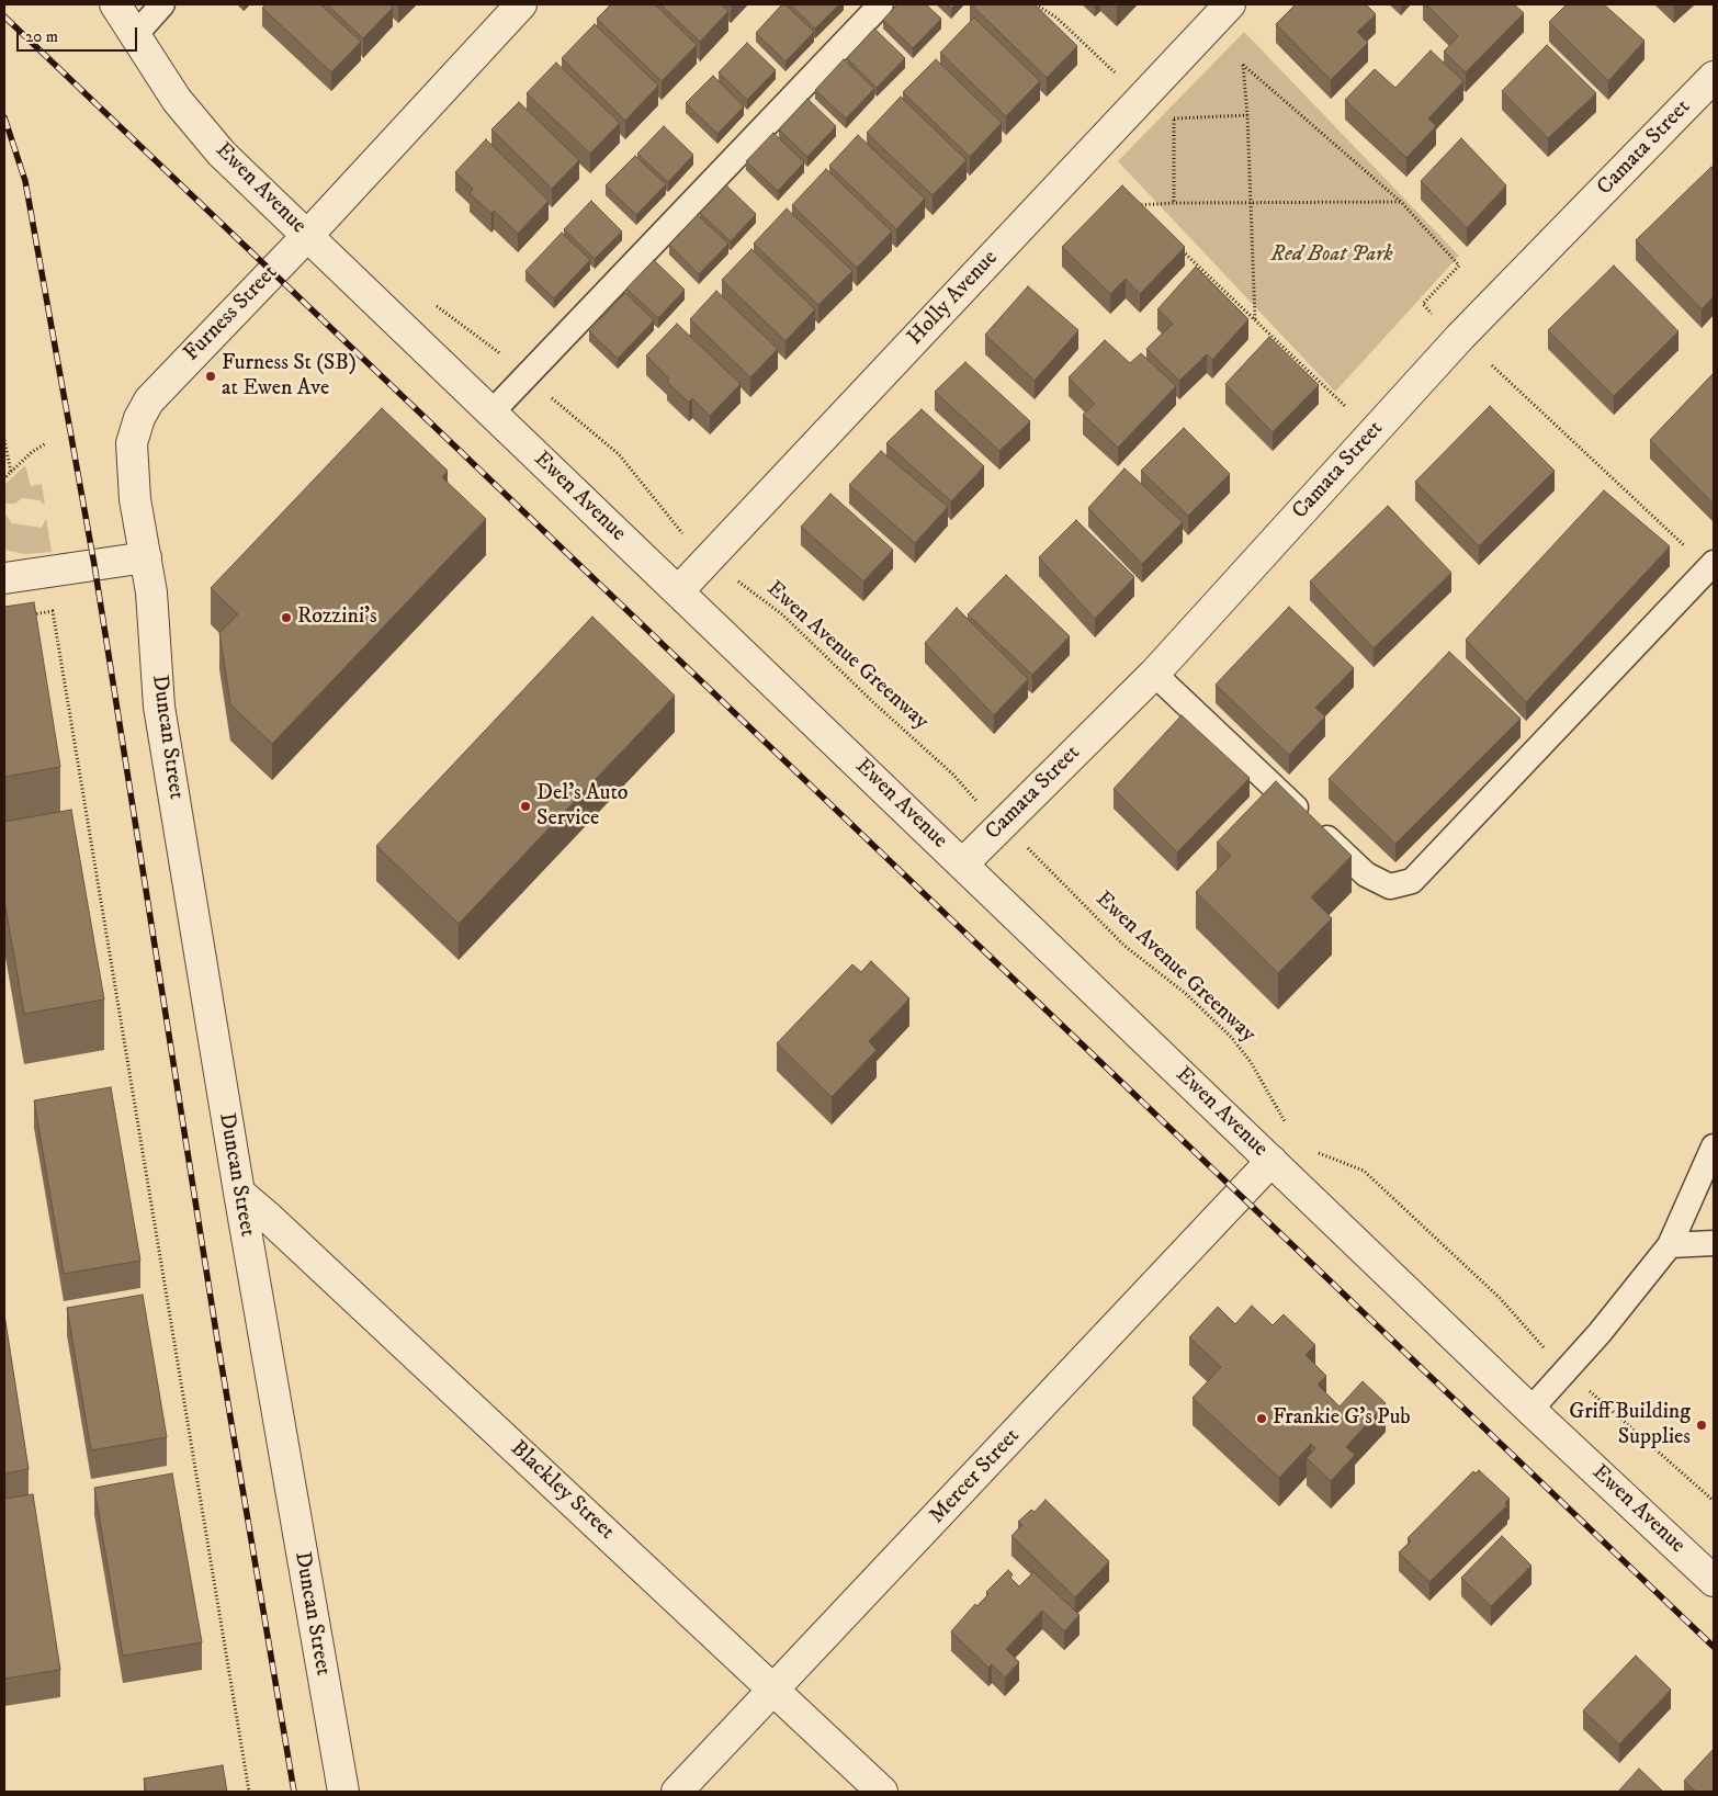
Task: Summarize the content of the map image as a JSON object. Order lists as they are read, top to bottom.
{
  "streets": {
    "street": [
      "Camata Street",
      "Ewen Avenue",
      "Holly Avenue",
      "Furness Street",
      "Duncan Street",
      "Mercer Street",
      "Blackley Street"
    ],
    "path": ["Ewen Avenue Greenway"]
  },
  "crossings": [
    ["Camata Street", "Ewen Avenue"],
    ["Ewen Avenue", "Holly Avenue"],
    ["Ewen Avenue", "Furness Street"],
    ["Ewen Avenue", "Mercer Street"],
    ["Furness Street", "Duncan Street"],
    ["Duncan Street", "Blackley Street"],
    ["Mercer Street", "Blackley Street"]
  ],
  "parks": ["Red Boat Park"],
  "places": [
    "Furness St (SB) at Ewen Ave",
    "Rozzini's",
    "Del's Auto Service",
    "Frankie G's Pub",
    "Griff Building Supplies"
  ],
  "scale_bar": "20 m"
}
